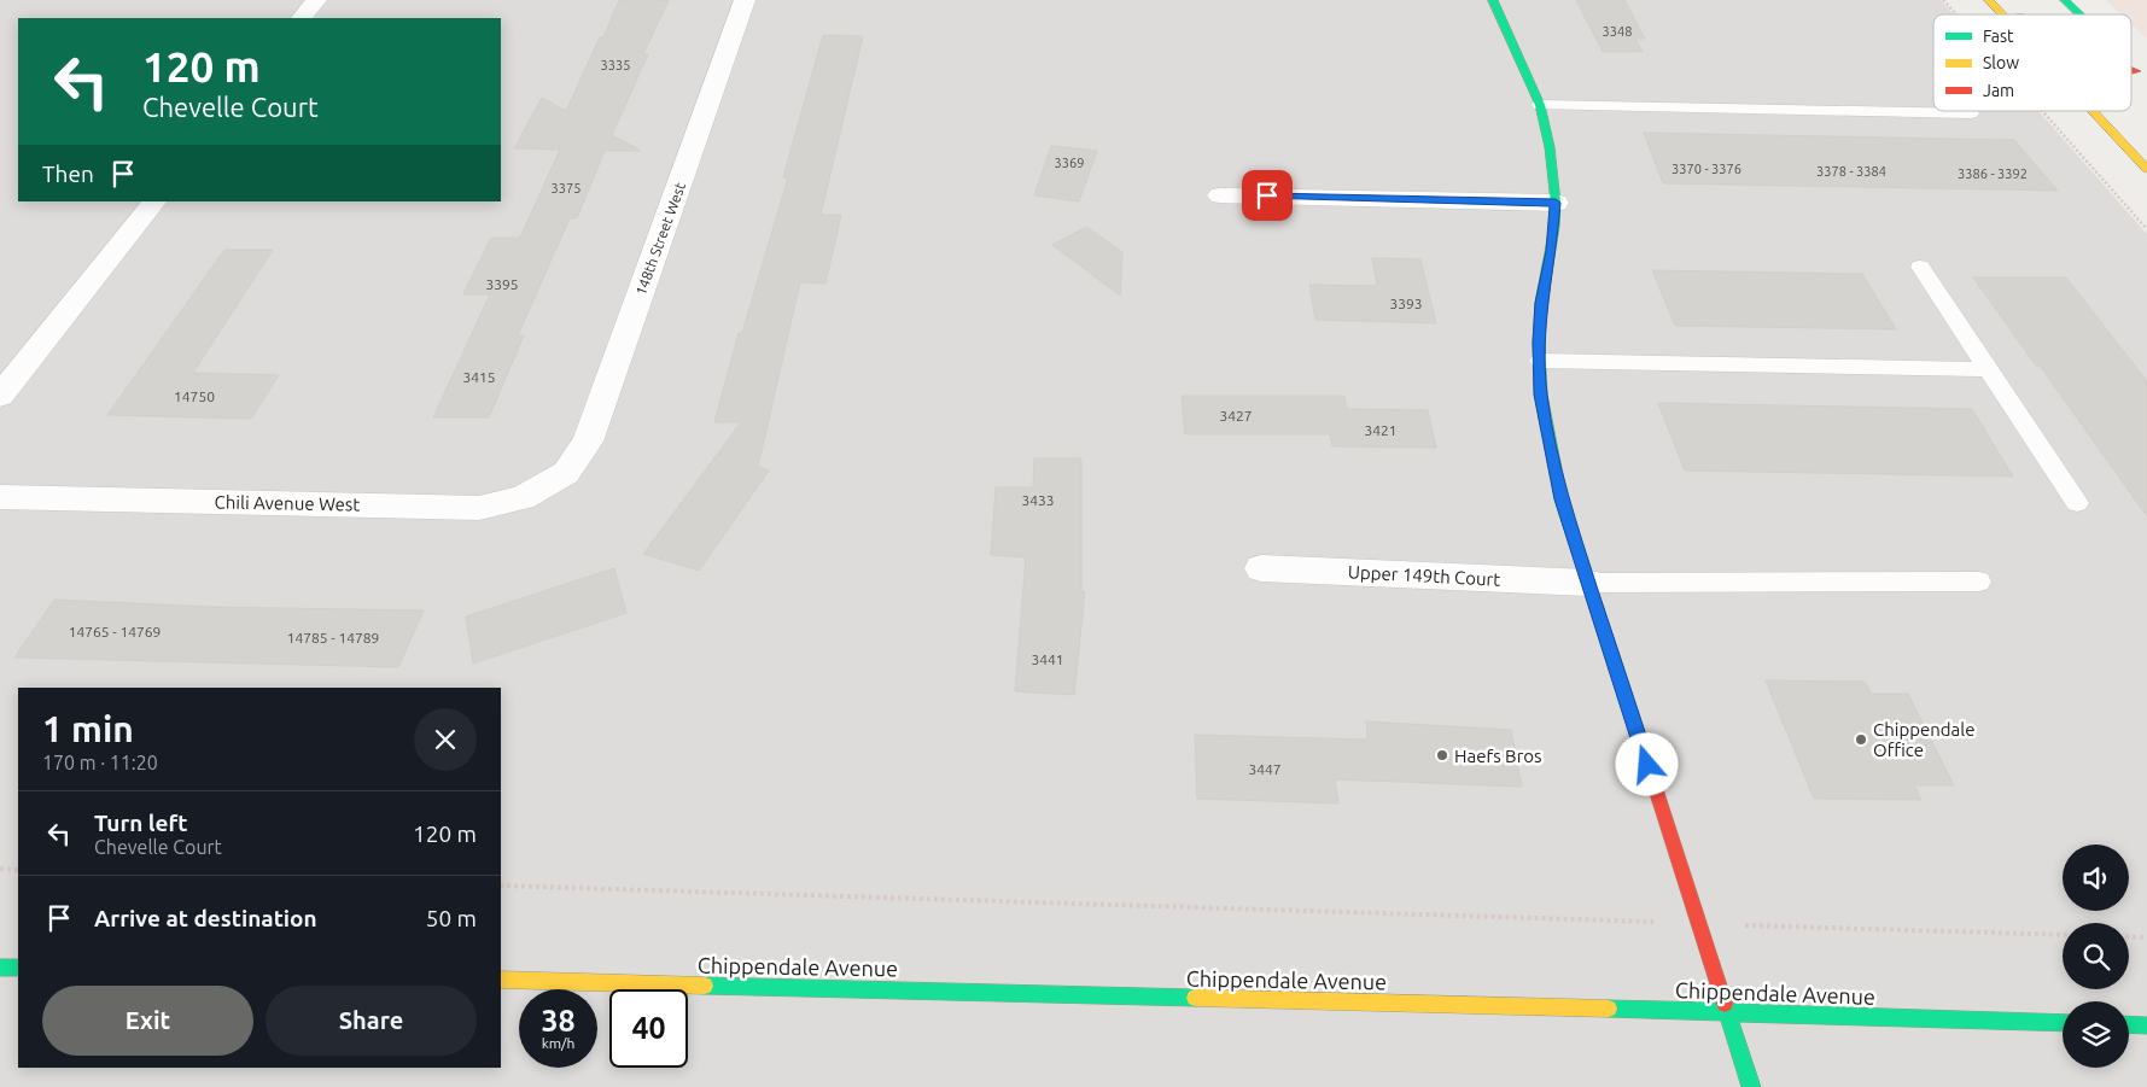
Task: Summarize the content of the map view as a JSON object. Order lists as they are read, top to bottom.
{
  "streets": {
    "main road": ["Chippendale Avenue"],
    "street": ["148th Street West", "Chili Avenue West", "Upper 149th Court"]
  },
  "crossings": [
    ["148th Street West", "Chili Avenue West"]
  ],
  "places": ["Chippendale Office", "Haefs Bros"],
  "house_numbers": [
    "3348",
    "3335",
    "3369",
    "3370 - 3376",
    "3378 - 3384",
    "3386 - 3392",
    "3375",
    "3395",
    "3393",
    "3415",
    "14750",
    "3427",
    "3421",
    "3433",
    "14765 - 14769",
    "14785 - 14789",
    "3441",
    "3447"
  ],
  "legend": ["Fast", "Slow", "Jam"],
  "page": {
    "turn": ["120 m", "Chevelle Court"],
    "then": "Then",
    "heading": ["1 min", "170 m · 11:20"],
    "list": [
      {
        "name": "Turn left",
        "note": "Chevelle Court",
        "value": "120 m"
      },
      {
        "name": "Arrive at destination",
        "value": "50 m"
      }
    ],
    "buttons": ["Exit", "Share"],
    "speed": "38 km/h",
    "limit": "40"
  }
}
